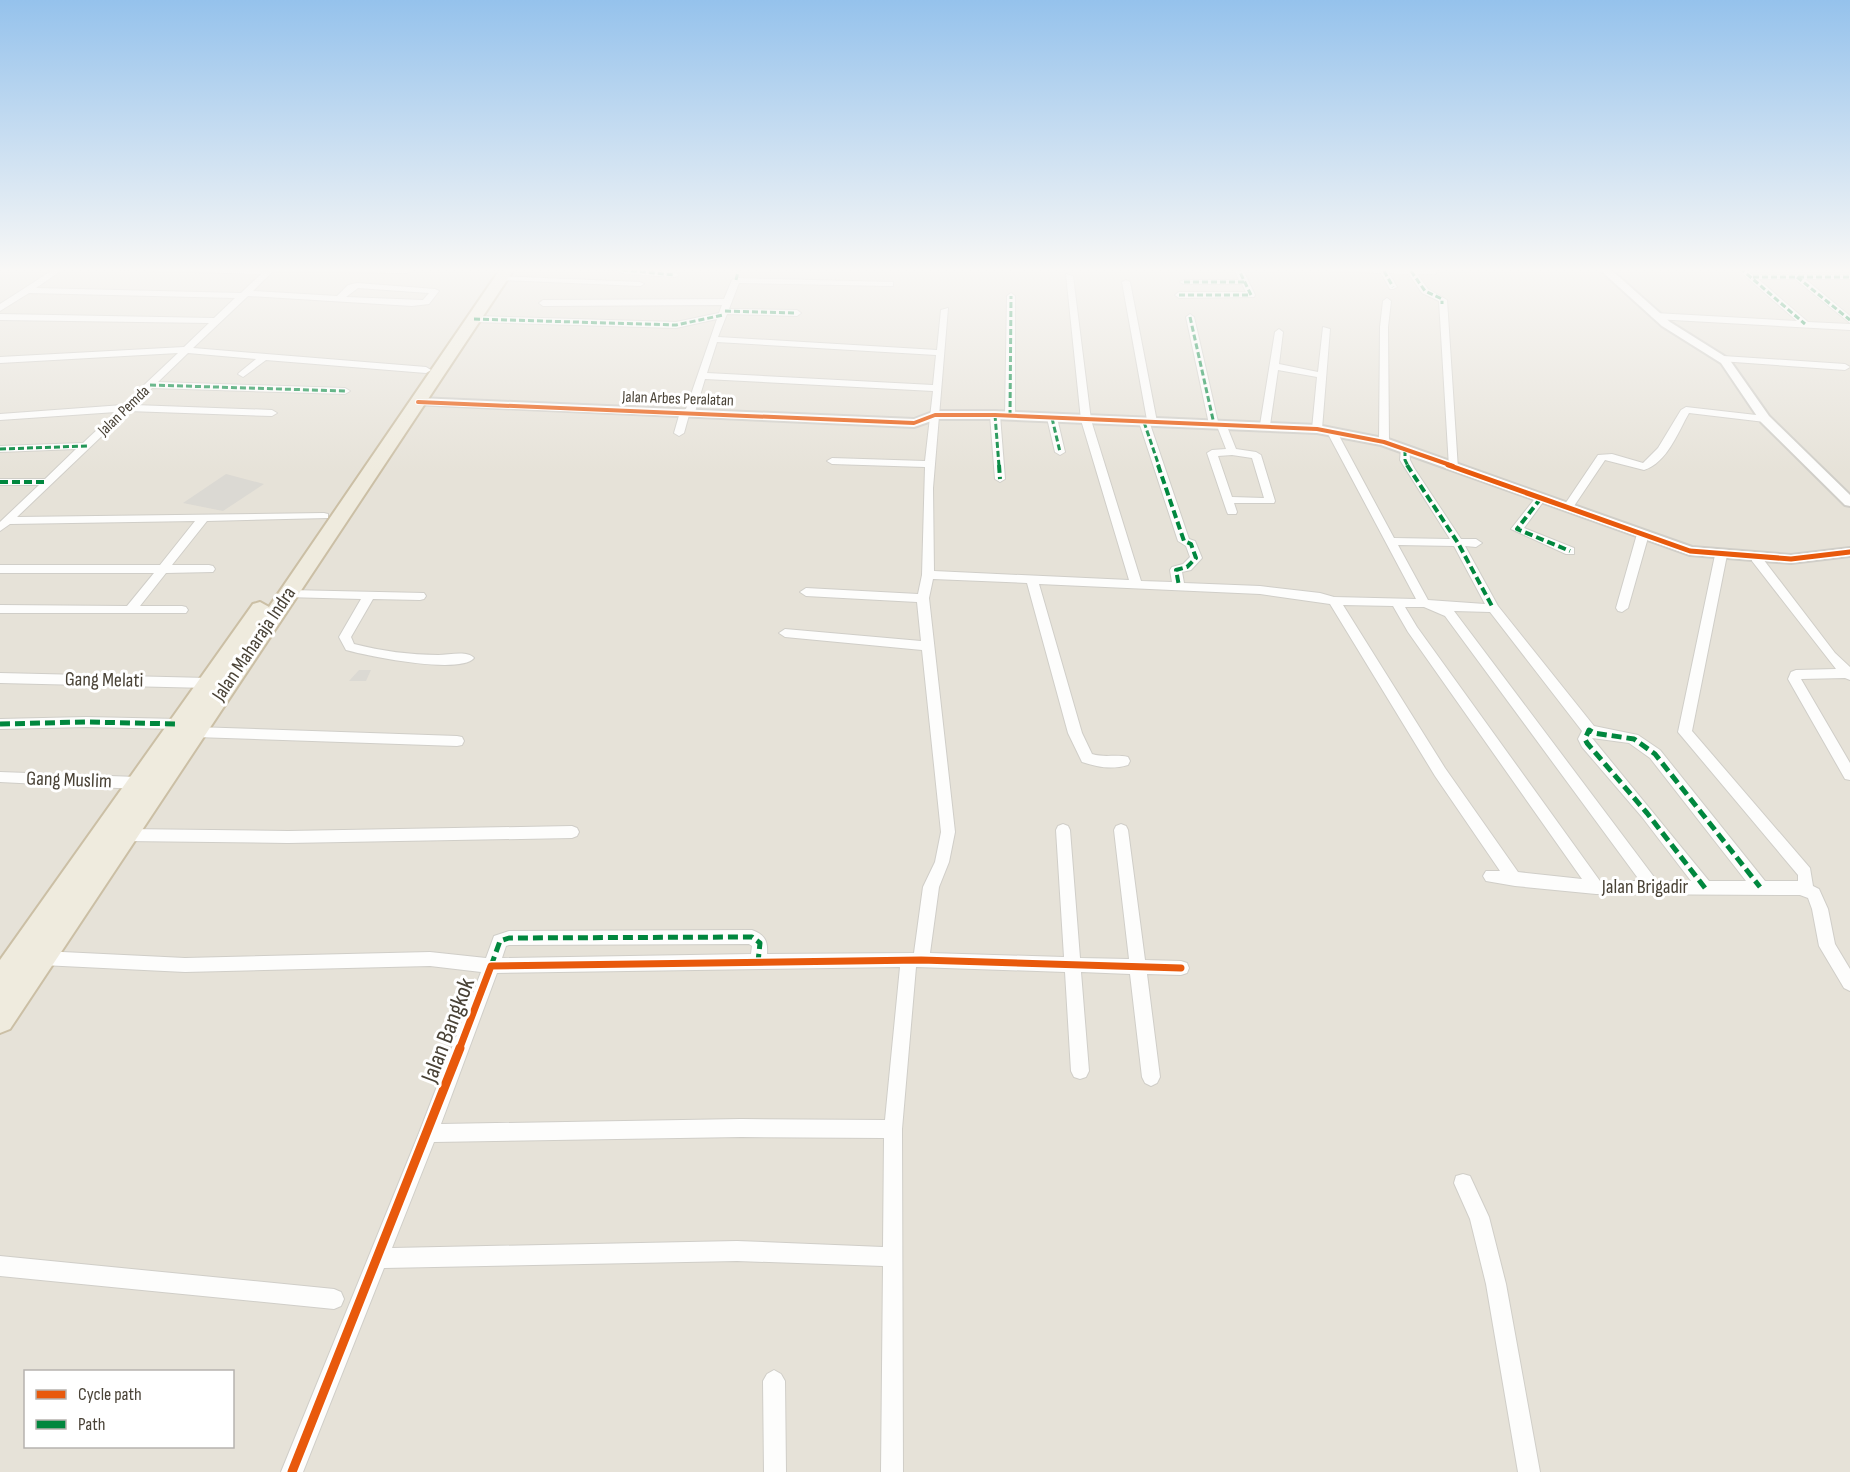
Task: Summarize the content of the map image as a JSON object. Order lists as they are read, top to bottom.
{
  "streets": {
    "highway": ["Jalan Maharaja Indra"],
    "street": [
      "Jalan Arbes Peralatan",
      "Jalan Pemda",
      "Gang Melati",
      "Gang Muslim",
      "Jalan Brigadir",
      "Jalan Bangkok"
    ]
  },
  "crossings": [
    ["Jalan Arbes Peralatan", "Jalan Maharaja Indra"],
    ["Jalan Maharaja Indra", "Gang Melati"],
    ["Jalan Maharaja Indra", "Gang Muslim"]
  ],
  "legend": ["Cycle path", "Path"]
}
